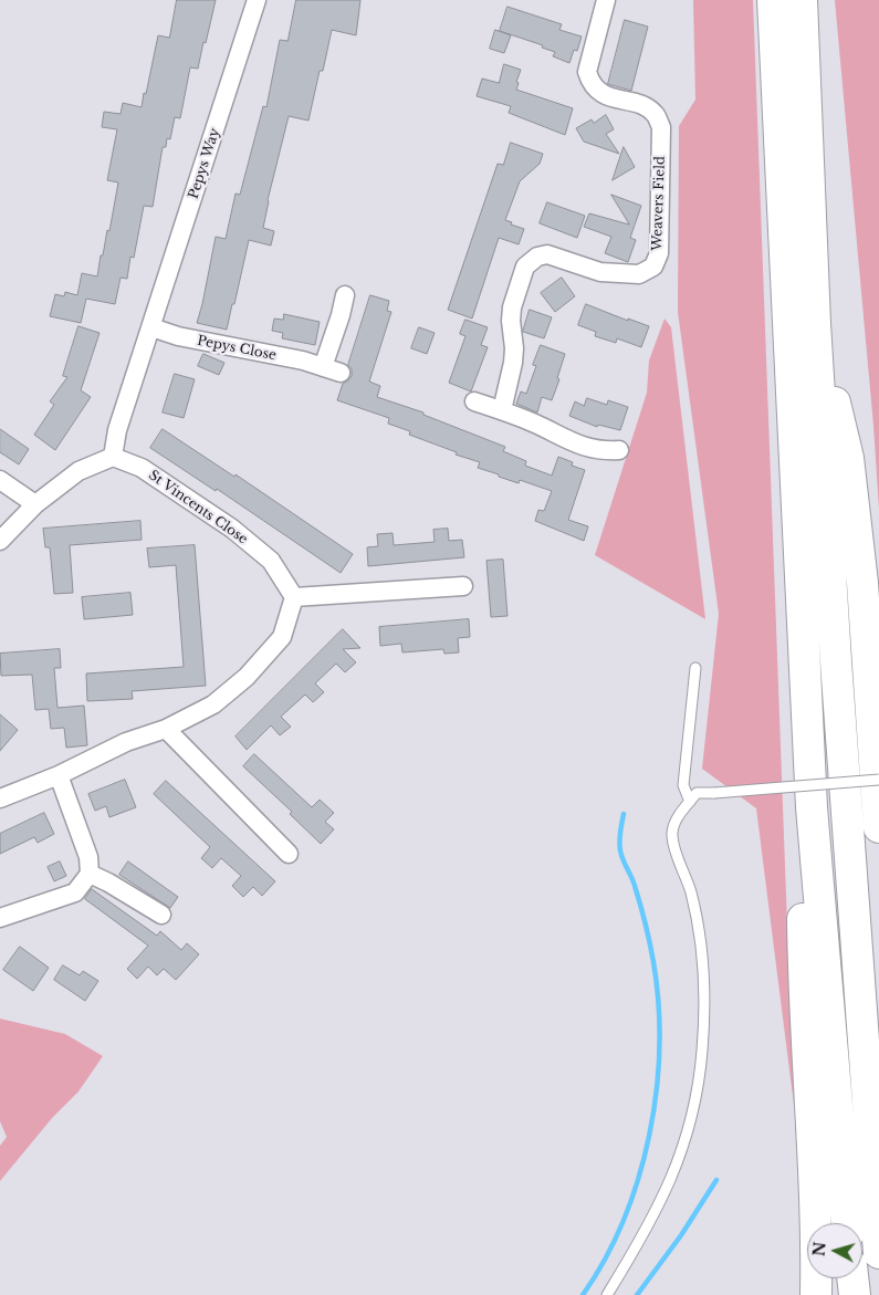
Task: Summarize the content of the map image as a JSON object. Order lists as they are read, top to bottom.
{
  "streets": {
    "street": [
      "Pepys Way",
      "Weavers Field",
      "Pepys Close",
      "St Vincents Close"
    ]
  },
  "crossings": [
    ["Pepys Way", "Pepys Close"]
  ],
  "north": "left"
}
